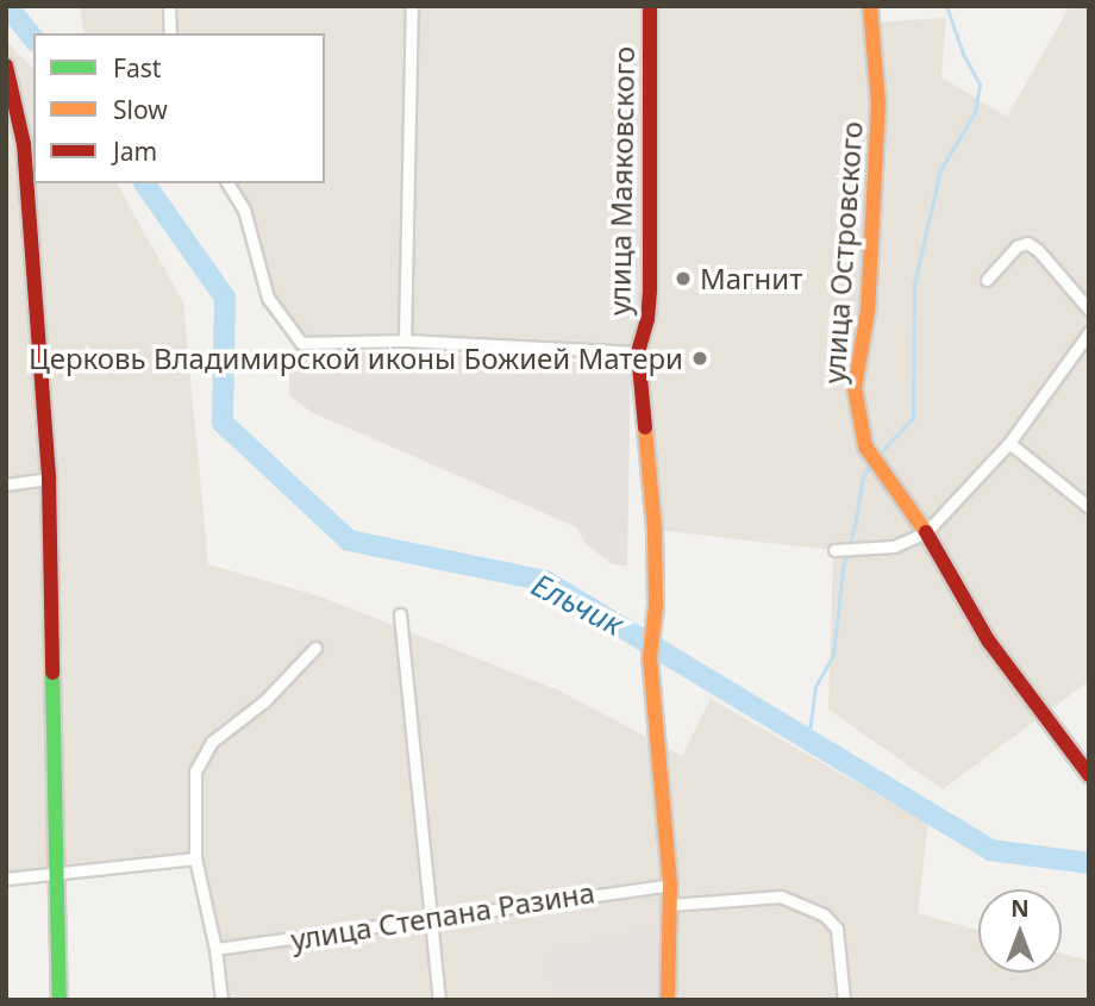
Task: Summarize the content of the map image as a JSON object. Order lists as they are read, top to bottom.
{
  "streets": {
    "street": ["улица Маяковского", "улица Островского", "улица Степана Разина"]
  },
  "crossings": [
    ["улица Маяковского", "улица Степана Разина"]
  ],
  "water": ["Ельчик"],
  "places": ["Магнит", "Церковь Владимирской иконы Божией Матери"],
  "legend": ["Fast", "Slow", "Jam"],
  "north": "top"
}
